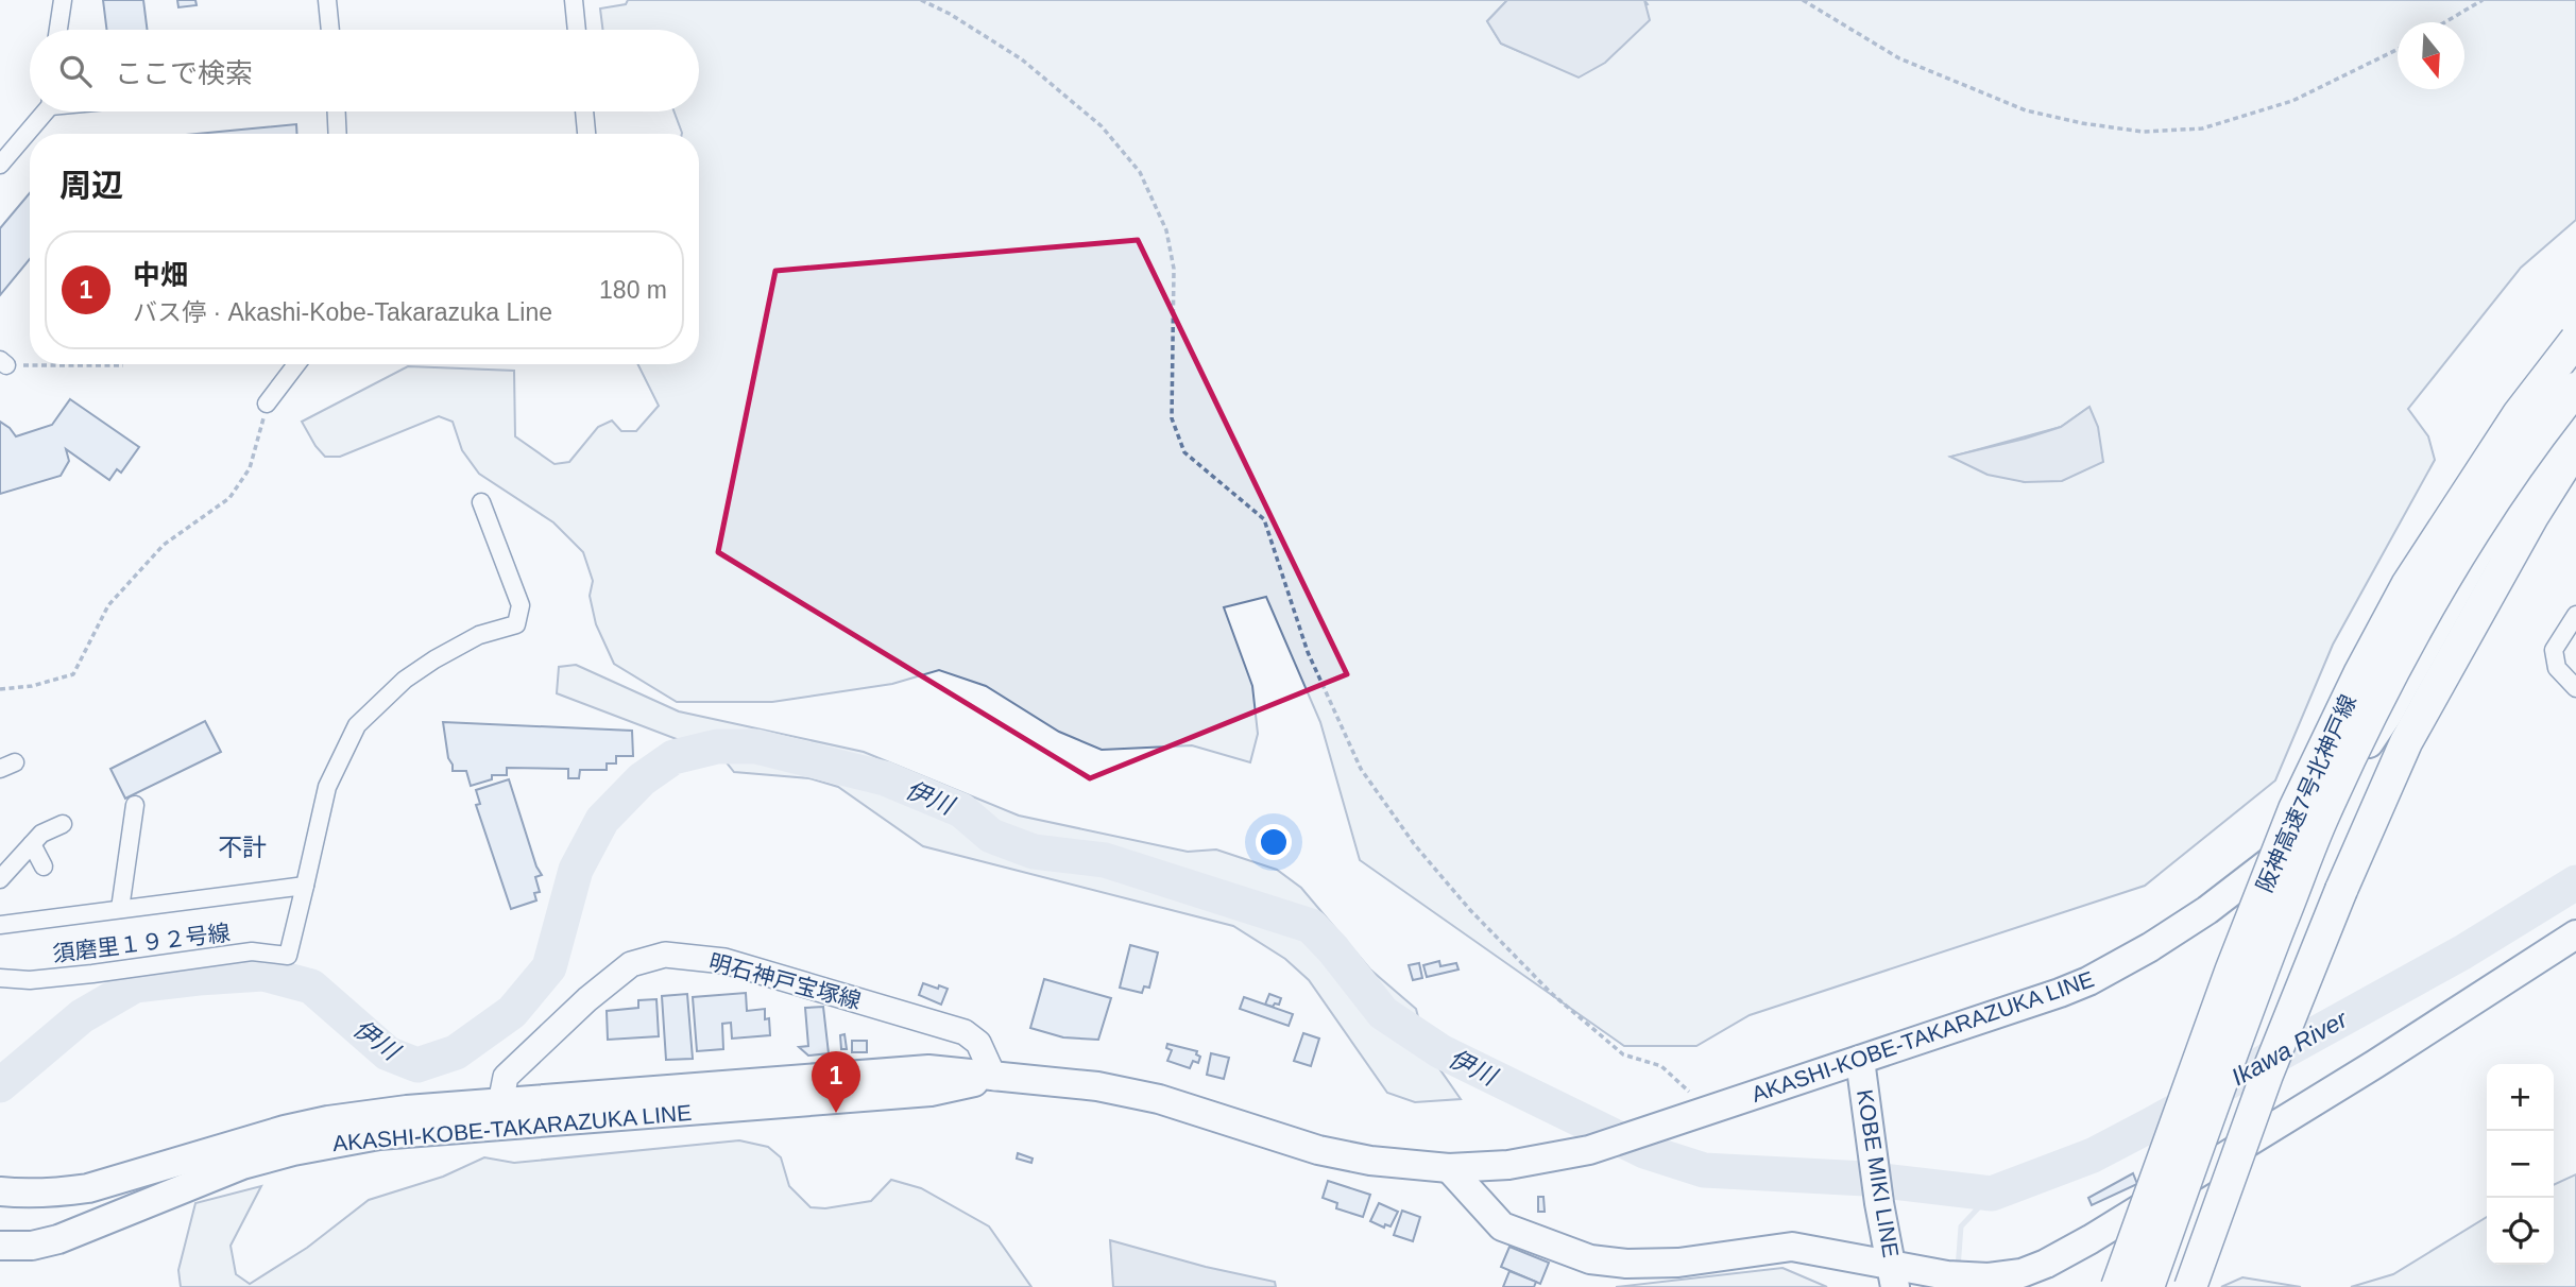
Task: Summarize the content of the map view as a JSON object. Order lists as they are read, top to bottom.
{
  "streets": {
    "highway": ["阪神高速7号北神戸線"],
    "main road": ["AKASHI-KOBE-TAKARAZUKA LINE", "KOBE MIKI LINE"],
    "street": ["須磨里１９２号線", "明石神戸宝塚線"]
  },
  "crossings": [
    ["明石神戸宝塚線", "AKASHI-KOBE-TAKARAZUKA LINE"],
    ["AKASHI-KOBE-TAKARAZUKA LINE", "KOBE MIKI LINE"]
  ],
  "districts": ["不計"],
  "water": ["伊川", "Ikawa River"],
  "north": "bottom",
  "page": {
    "search": "ここで検索",
    "heading": "周辺",
    "list": [
      {
        "mark": "1",
        "name": "中畑",
        "note": "バス停 · Akashi-Kobe-Takarazuka Line",
        "value": "180 m"
      }
    ],
    "pins": "1",
    "map_buttons": ["+", "−"]
  }
}
